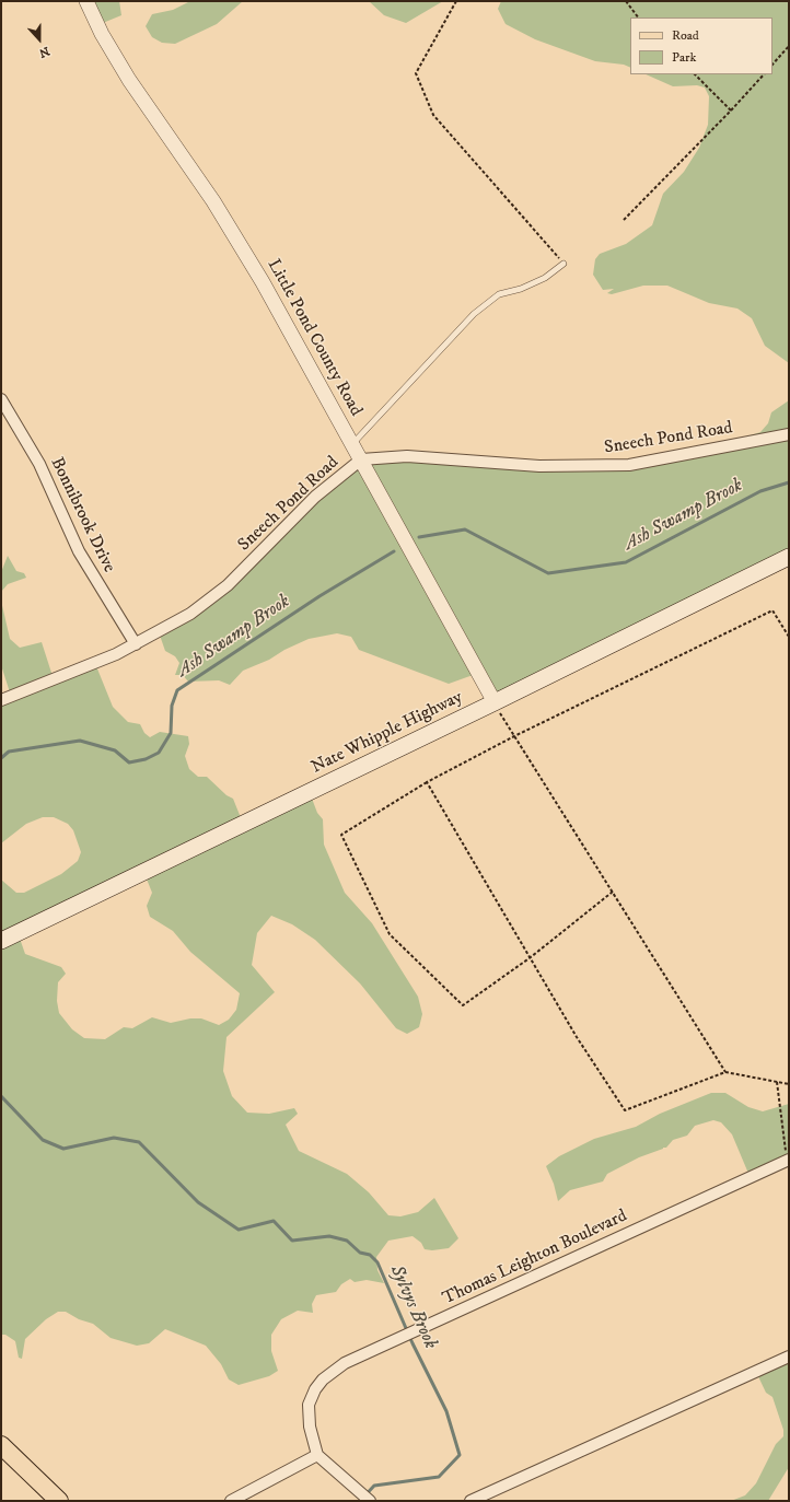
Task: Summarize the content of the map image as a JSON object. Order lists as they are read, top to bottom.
{
  "streets": {
    "main road": ["Nate Whipple Highway"],
    "street": [
      "Little Pond County Road",
      "Sneech Pond Road",
      "Bonnibrook Drive",
      "Thomas Leighton Boulevard"
    ]
  },
  "crossings": [
    ["Little Pond County Road", "Sneech Pond Road"],
    ["Little Pond County Road", "Nate Whipple Highway"],
    ["Sneech Pond Road", "Bonnibrook Drive"]
  ],
  "water": ["Ash Swamp Brook", "Sylvys Brook"],
  "legend": ["Road", "Park"],
  "north": "bottom"
}
